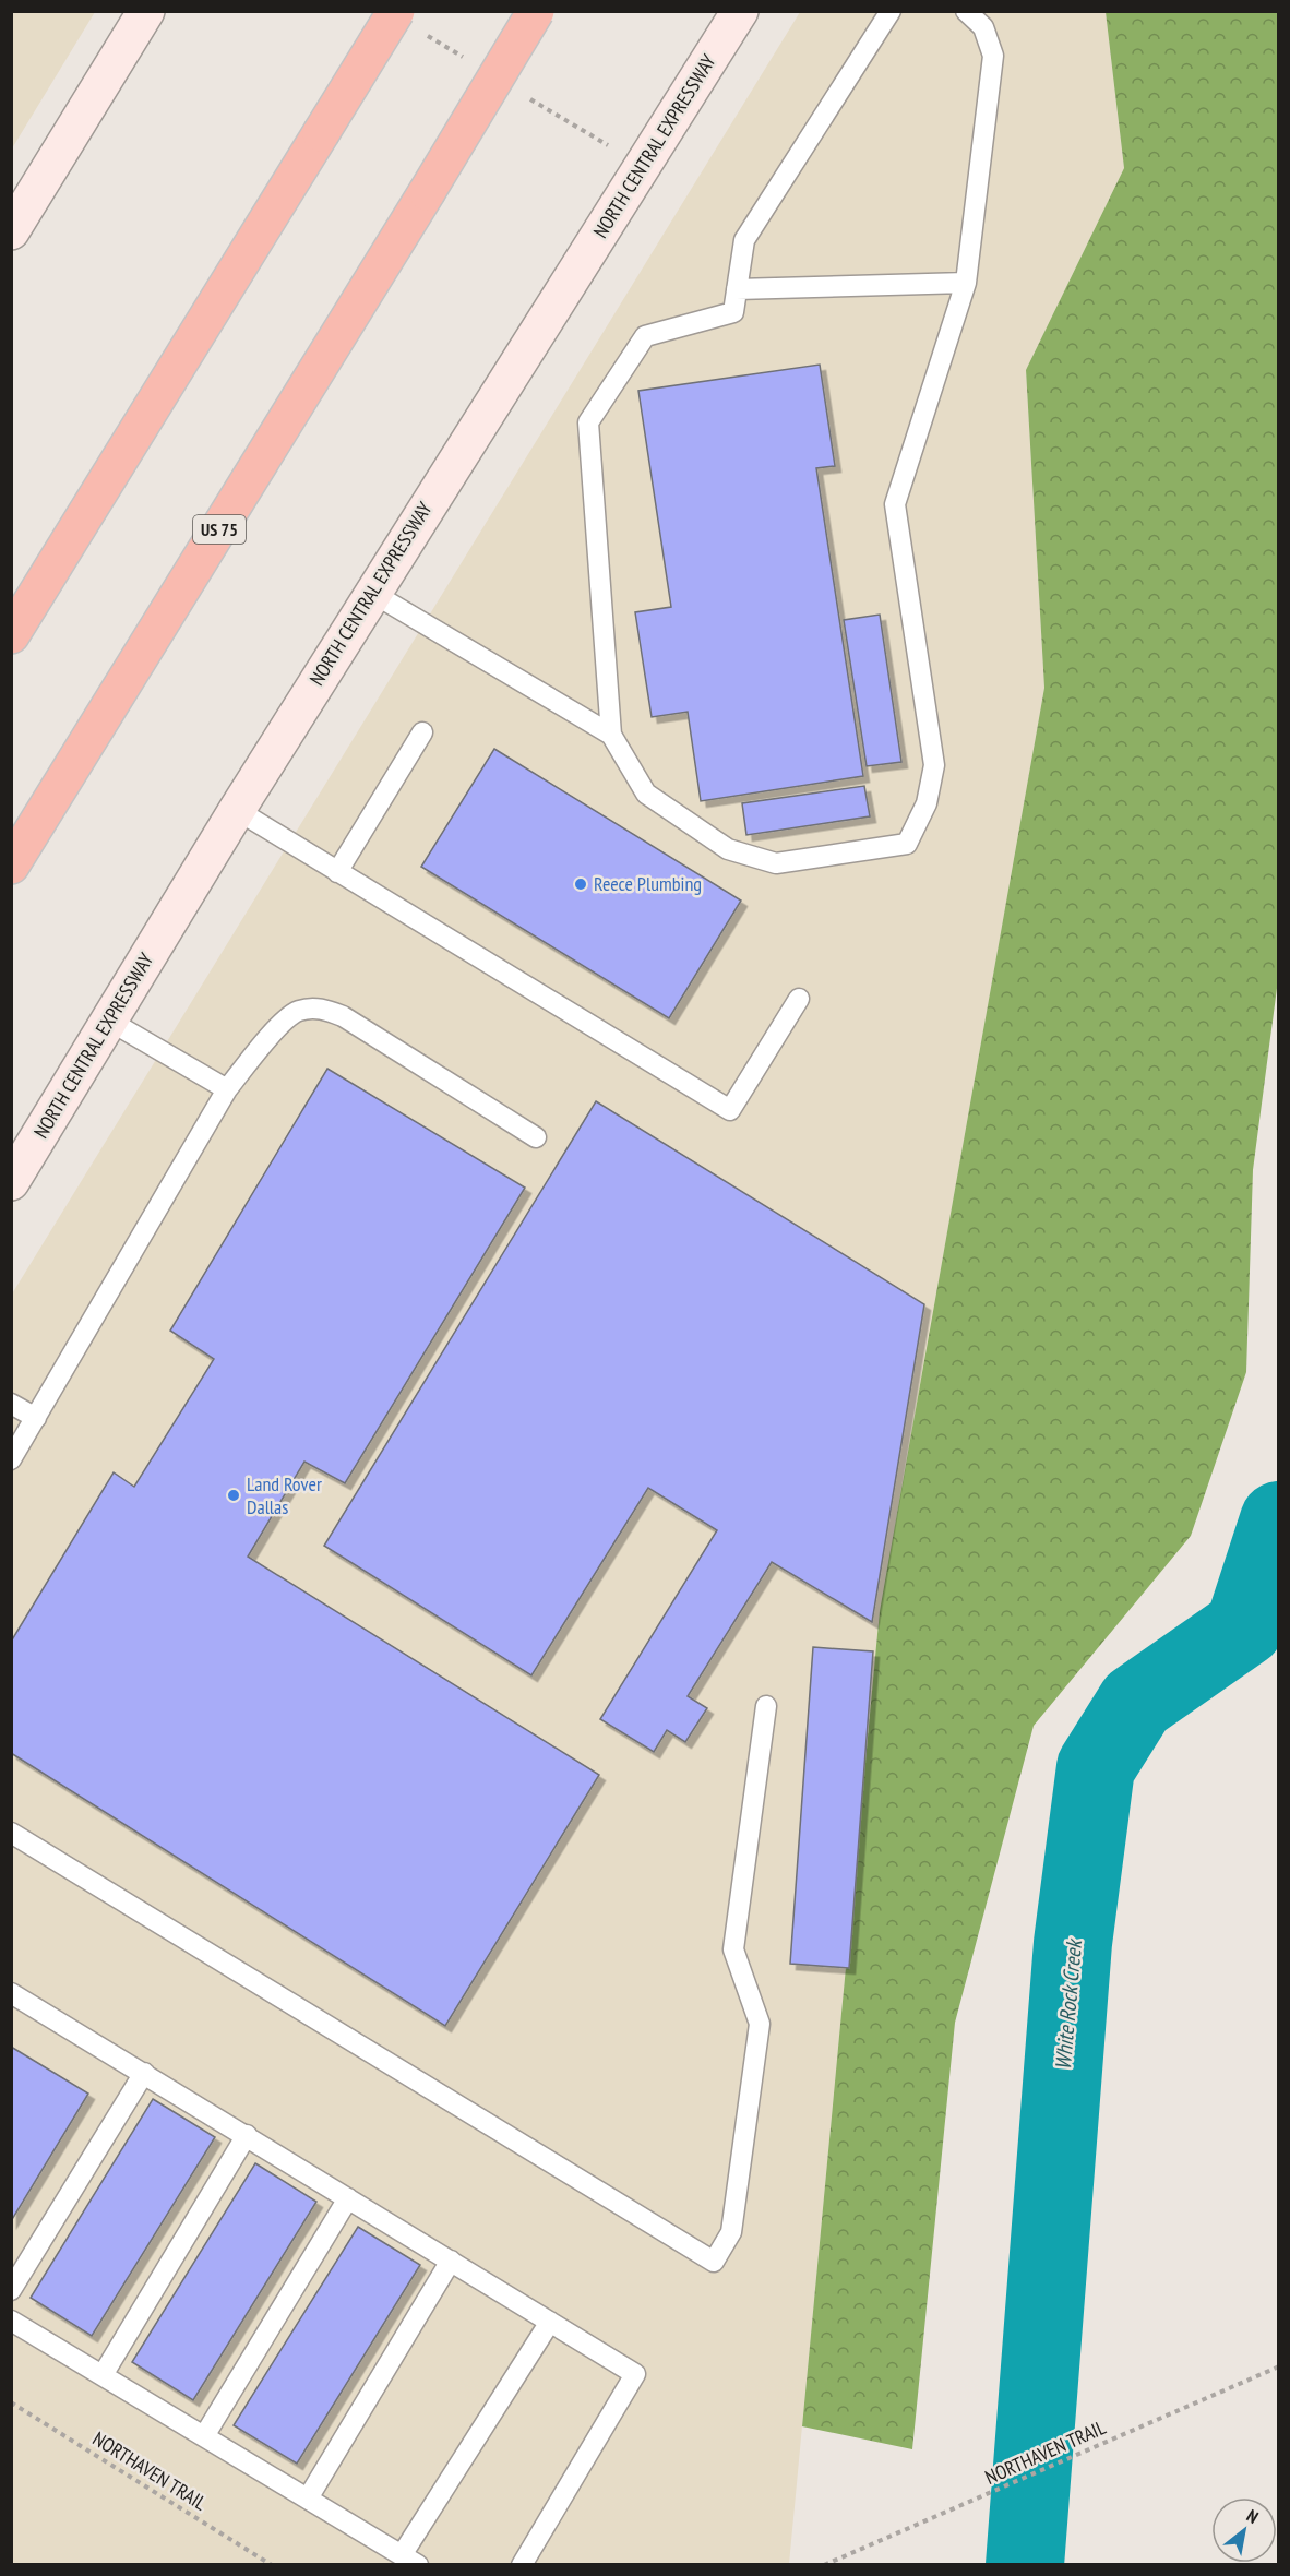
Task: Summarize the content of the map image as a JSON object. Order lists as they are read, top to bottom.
{
  "streets": {
    "highway": ["US 75"],
    "main road": ["NORTH CENTRAL EXPRESSWAY"],
    "path": ["NORTHAVEN TRAIL"]
  },
  "water": ["White Rock Creek"],
  "places": ["Reece Plumbing", "Land Rover Dallas"],
  "north": "top right"
}
